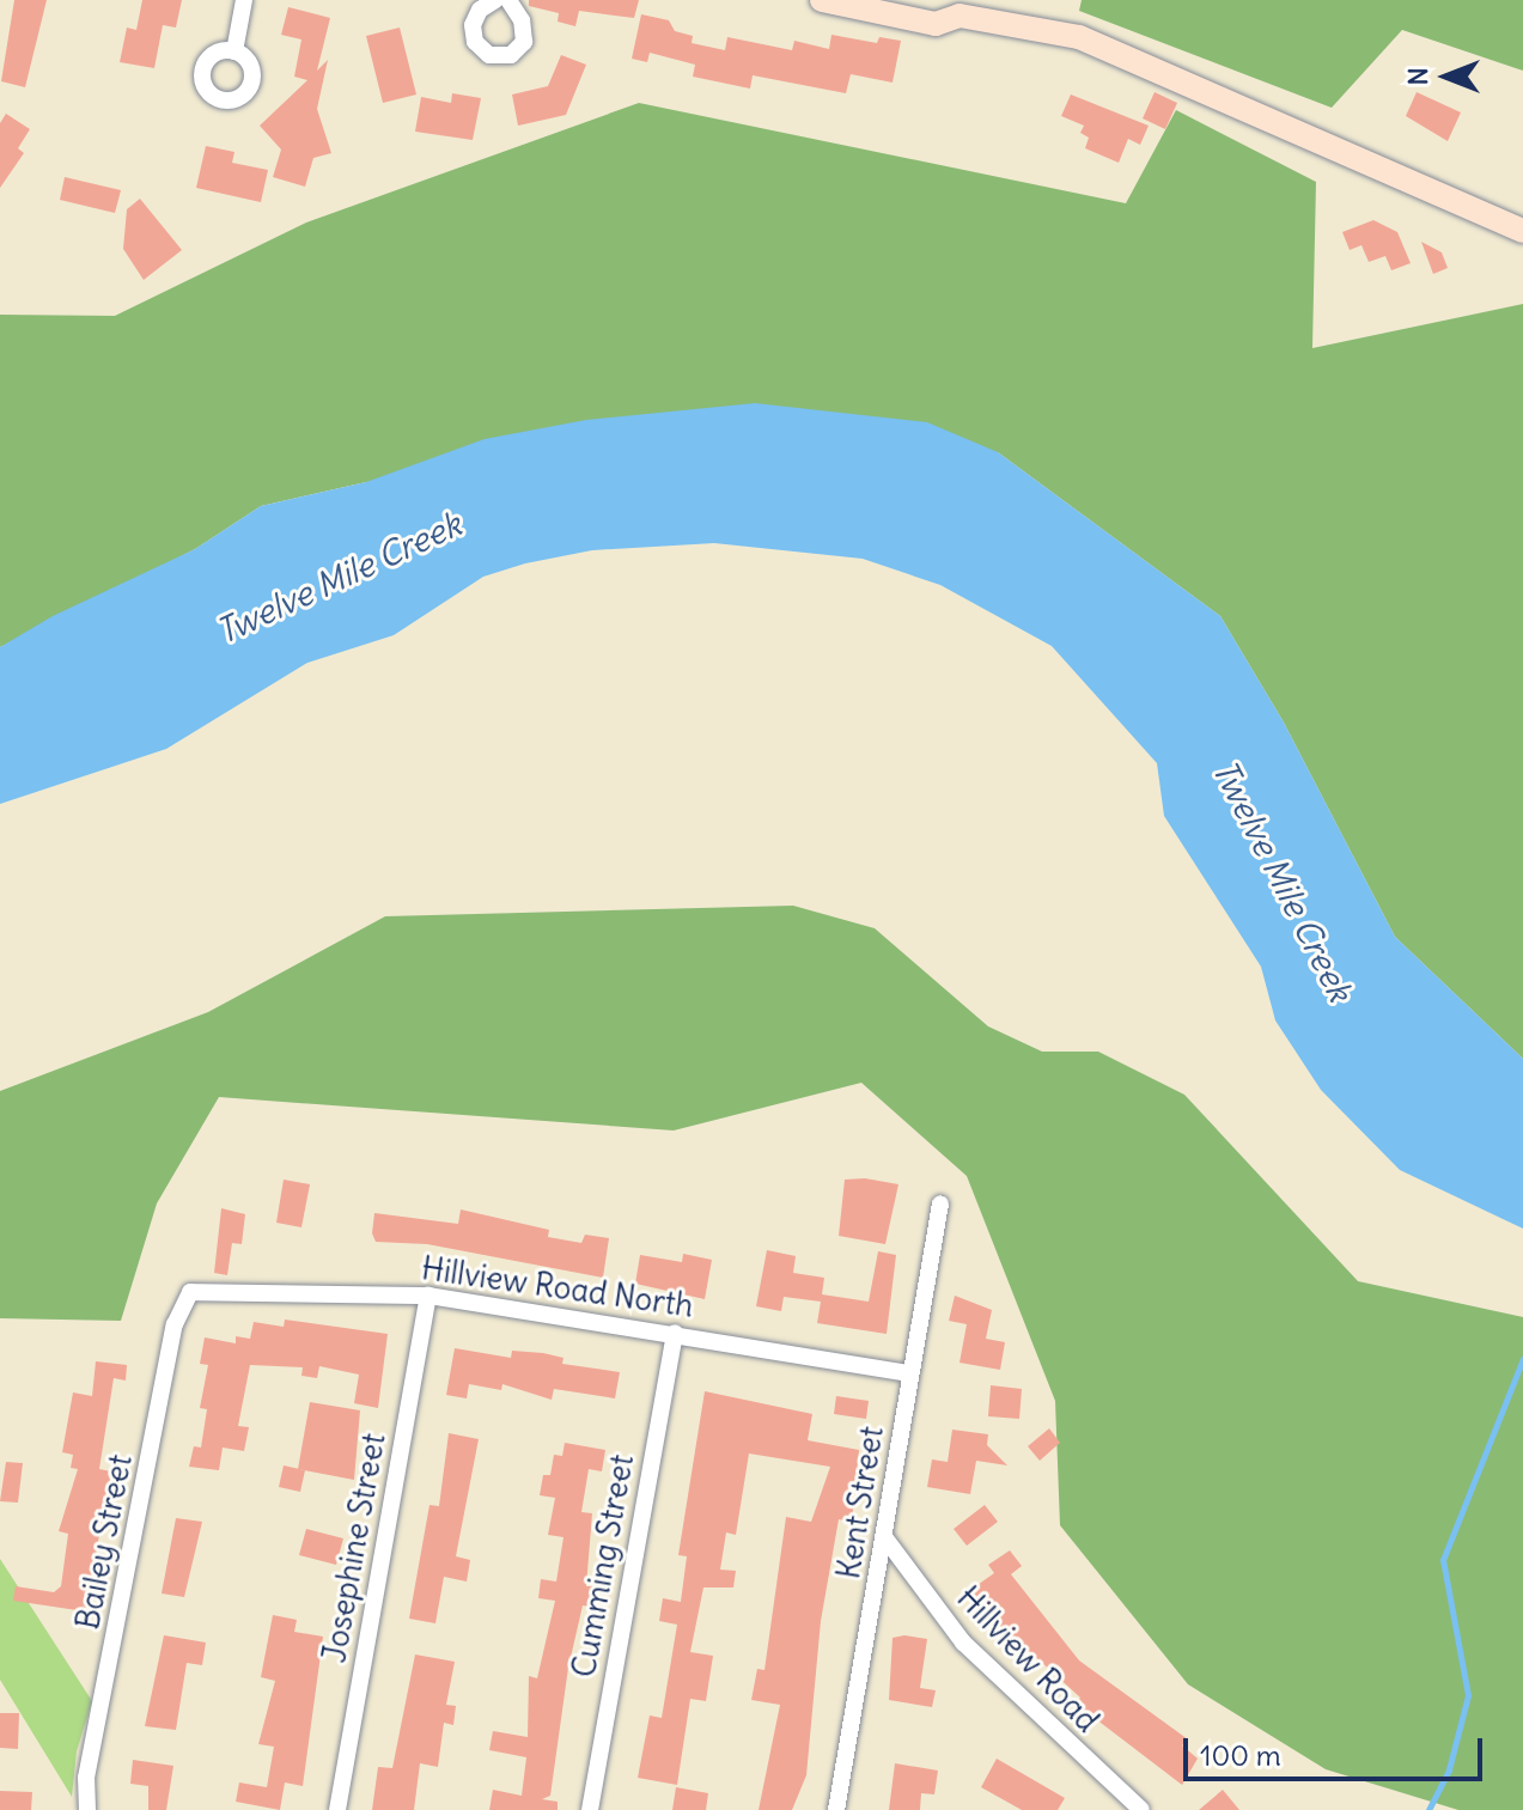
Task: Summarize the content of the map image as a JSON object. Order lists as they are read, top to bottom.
{
  "streets": {
    "street": [
      "Hillview Road North",
      "Kent Street",
      "Bailey Street",
      "Josephine Street",
      "Cumming Street",
      "Hillview Road"
    ]
  },
  "crossings": [
    ["Hillview Road North", "Kent Street"],
    ["Hillview Road North", "Bailey Street"],
    ["Hillview Road North", "Josephine Street"],
    ["Hillview Road North", "Cumming Street"],
    ["Kent Street", "Hillview Road"]
  ],
  "water": ["Twelve Mile Creek"],
  "scale_bar": "100 m",
  "north": "left"
}
